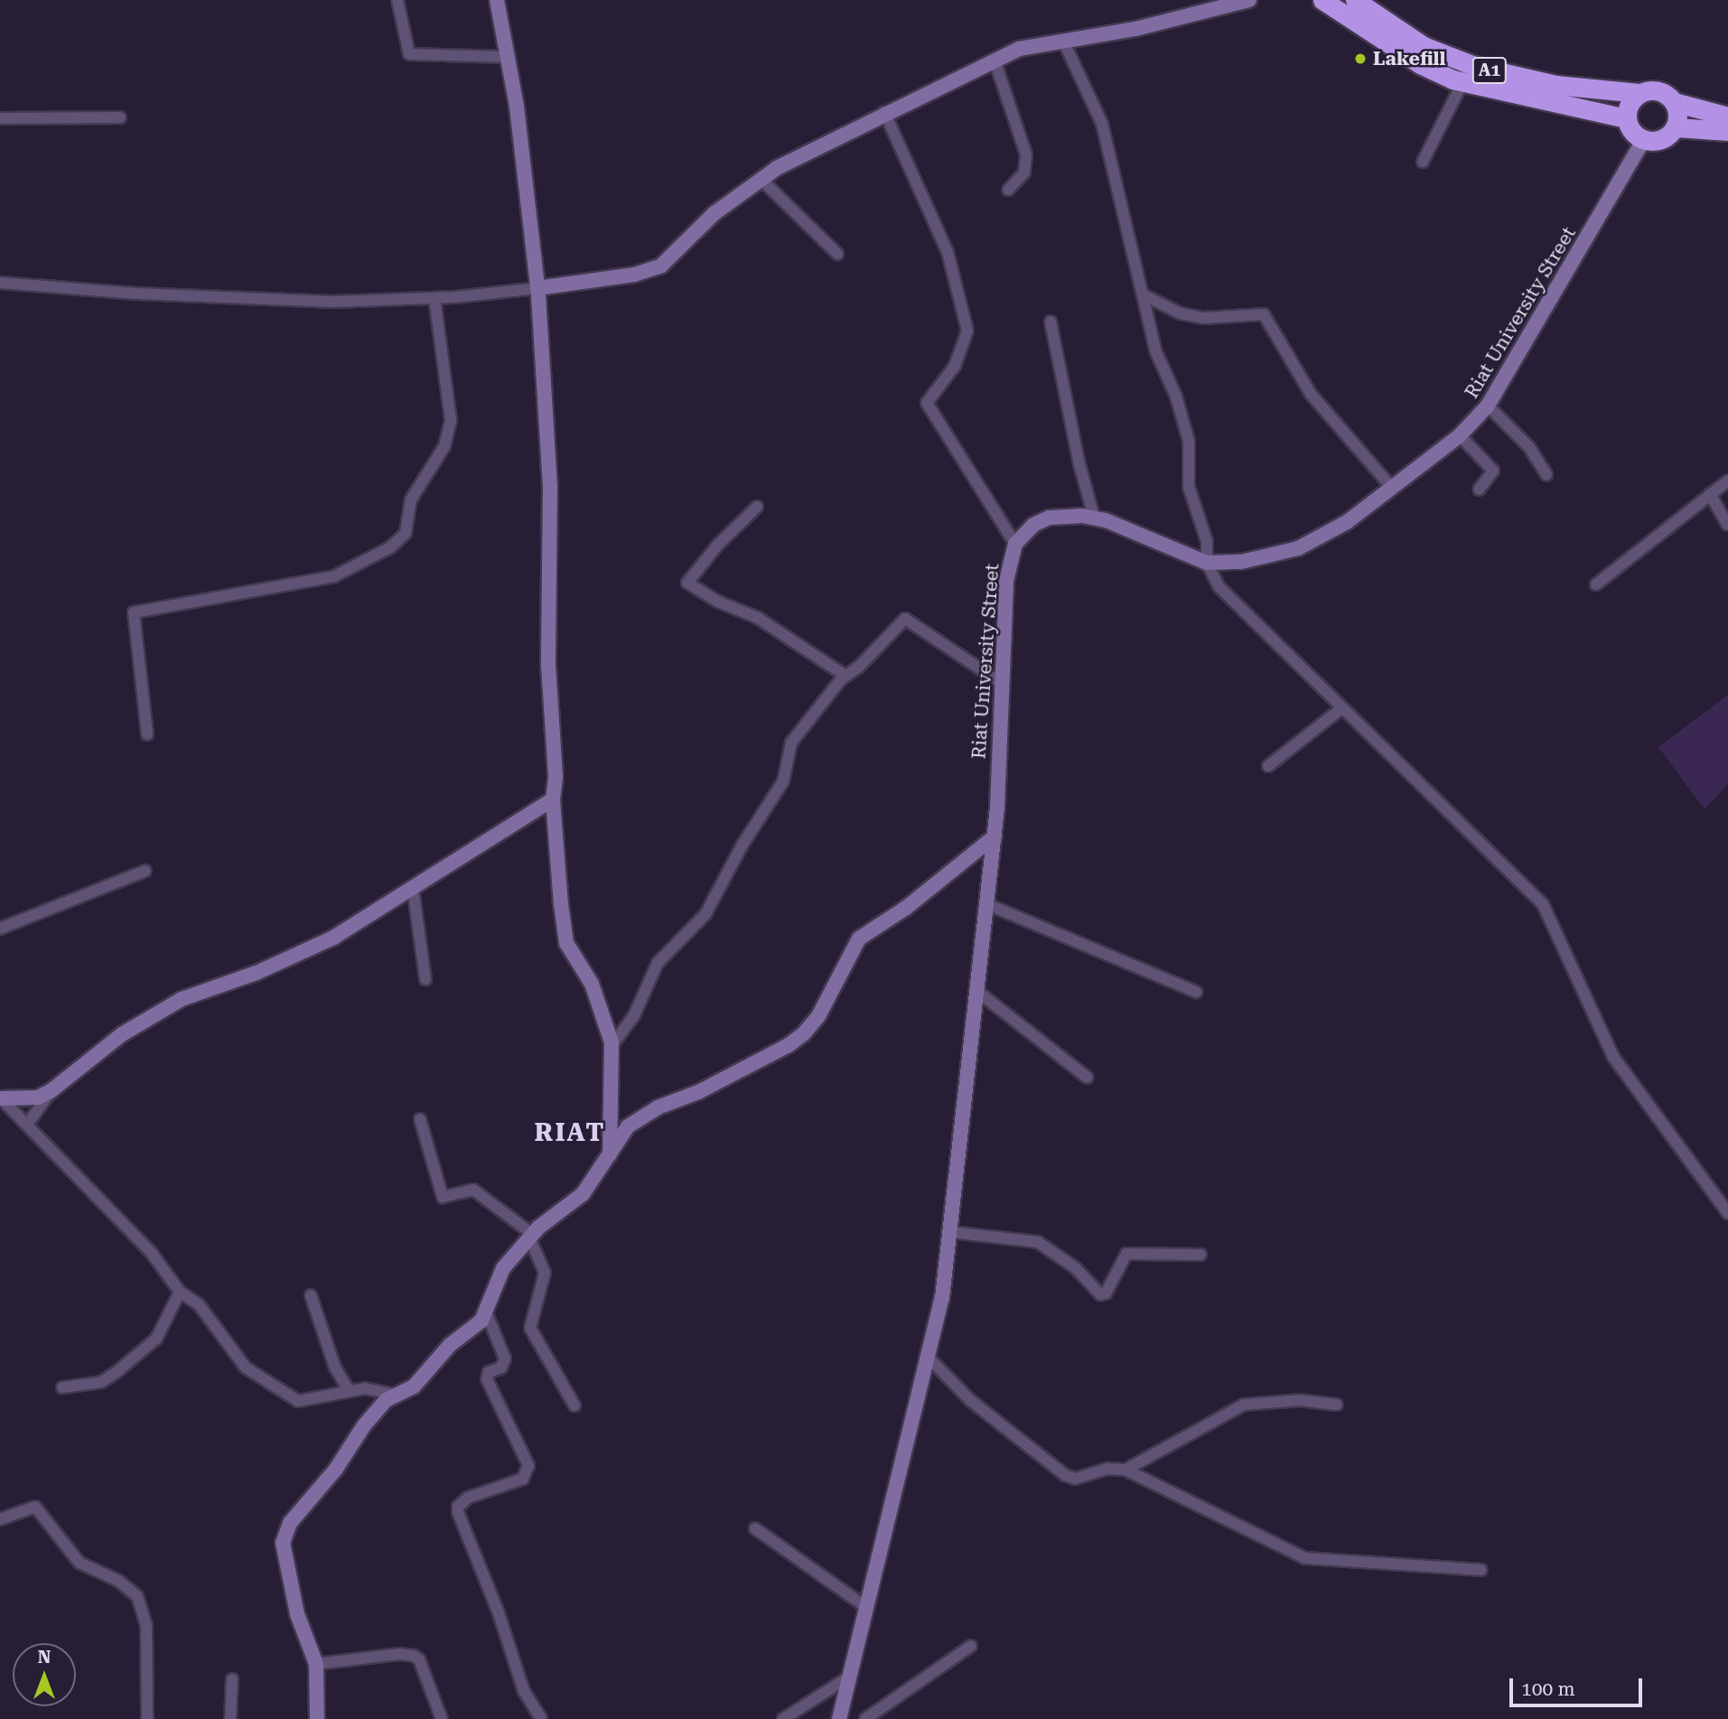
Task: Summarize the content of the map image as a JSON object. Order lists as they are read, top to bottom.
{
  "streets": {
    "highway": ["A1"],
    "street": ["Riat University Street"]
  },
  "crossings": [
    ["A1", "Riat University Street"]
  ],
  "districts": ["RIAT"],
  "places": ["Lakefill"],
  "scale_bar": "100 m",
  "north": "top"
}
